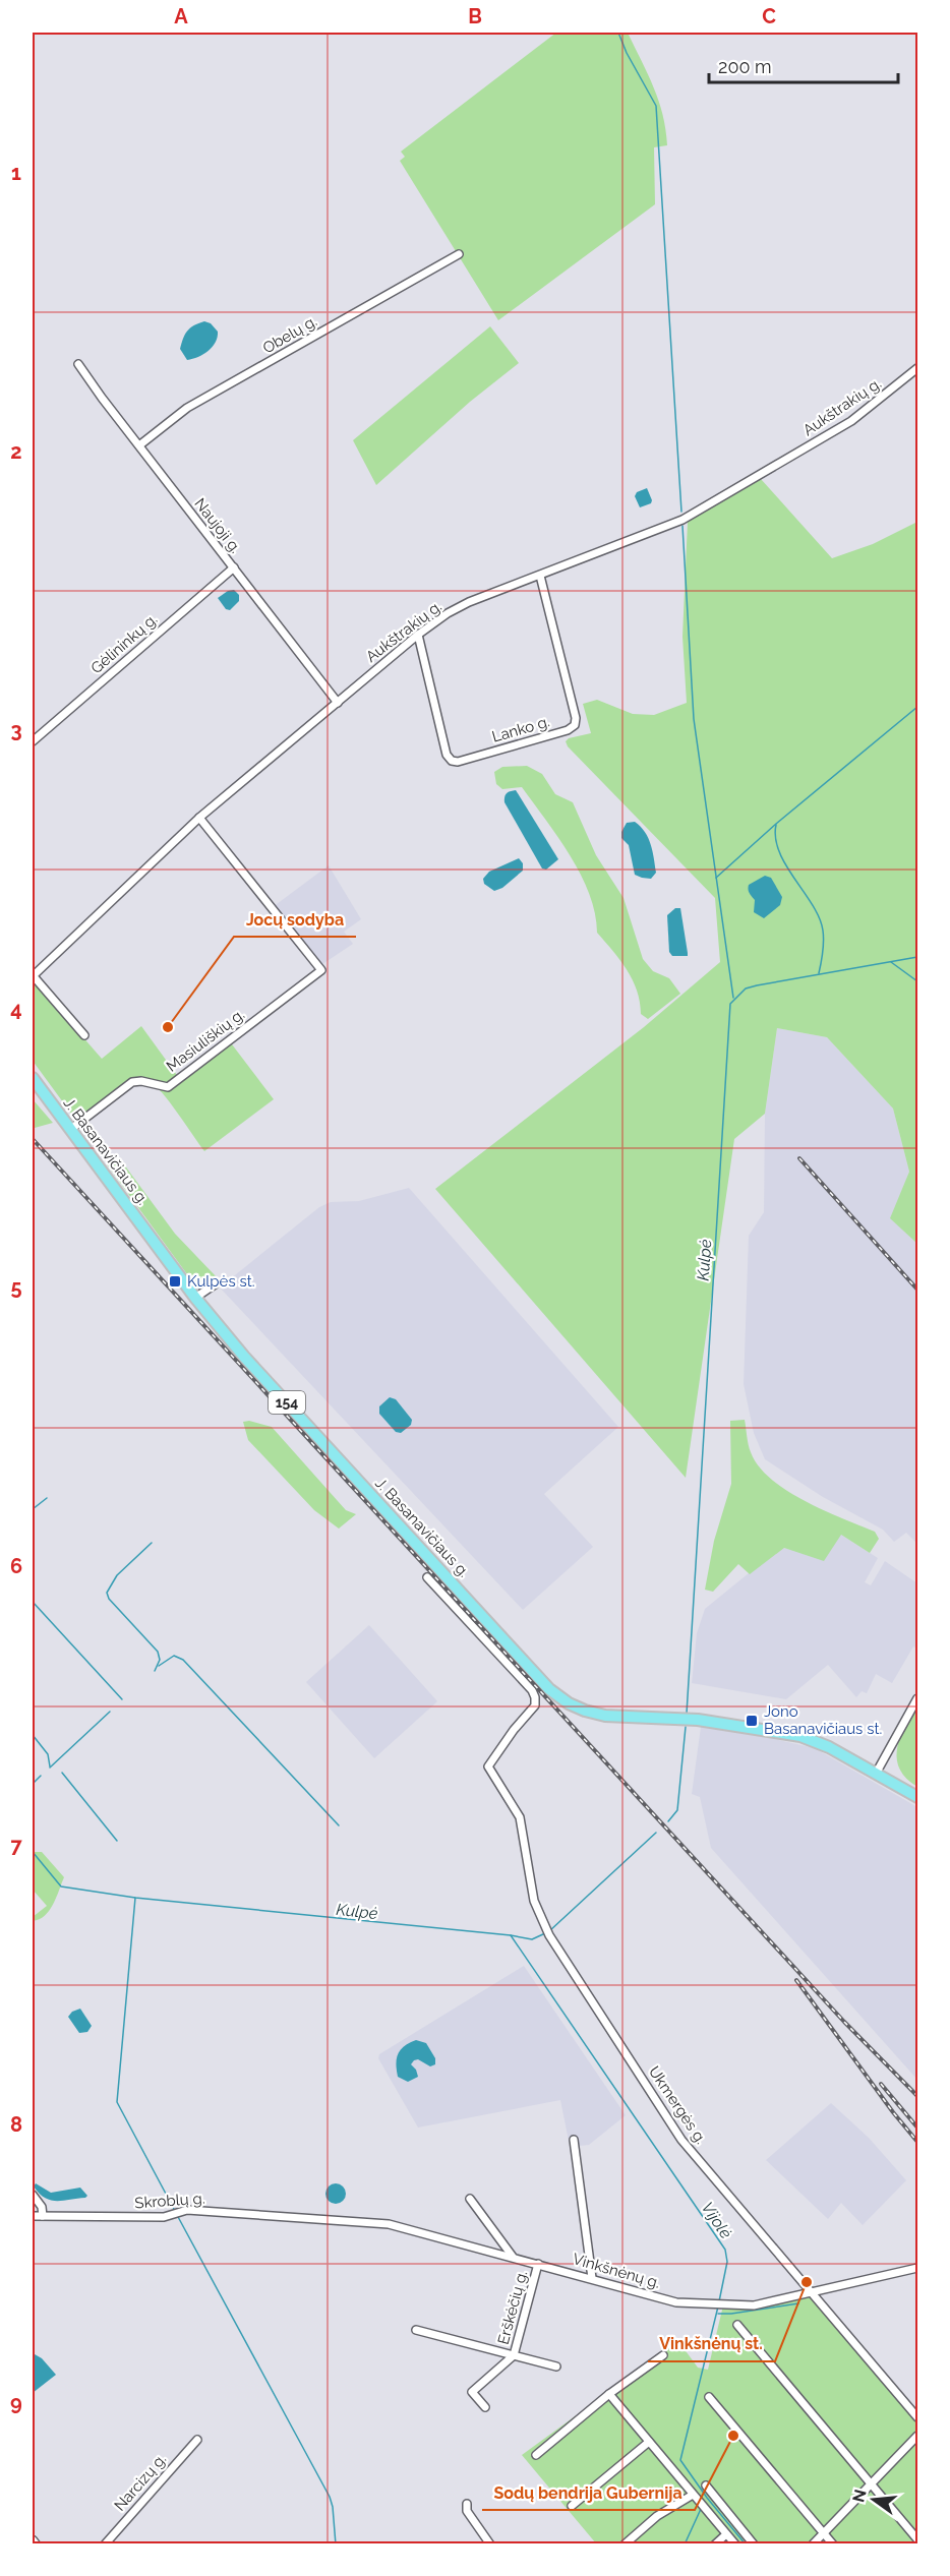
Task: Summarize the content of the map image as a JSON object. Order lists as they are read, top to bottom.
{
  "streets": {
    "main road": ["J. Basanavičiaus g.", "154"],
    "street": [
      "Obelų g.",
      "Aukštrakių g.",
      "Naujoji g.",
      "Gėlininkų g.",
      "Lanko g.",
      "Masiuliškių g.",
      "Ukmergės g.",
      "Skroblų g.",
      "Vinkšnėnų g.",
      "Erškėčių g.",
      "Narcizų g."
    ]
  },
  "crossings": [
    ["Obelų g.", "Naujoji g."],
    ["Aukštrakių g.", "Naujoji g."],
    ["Aukštrakių g.", "Lanko g."],
    ["Aukštrakių g.", "Masiuliškių g."],
    ["Naujoji g.", "Gėlininkų g."],
    ["Masiuliškių g.", "J. Basanavičiaus g."],
    ["Ukmergės g.", "Vinkšnėnų g."],
    ["Skroblų g.", "Vinkšnėnų g."],
    ["Vinkšnėnų g.", "Erškėčių g."]
  ],
  "water": ["Kulpė", "Vijolė"],
  "places": {
    "other": ["Jocų sodyba", "Vinkšnėnų st.", "Sodų bendrija Gubernija"],
    "transit": ["Kulpės st.", "Jono Basanavičiaus st."]
  },
  "scale_bar": "200 m",
  "north": "left",
  "grid": {
    "columns": ["A", "B", "C"],
    "rows": [
      "1",
      "2",
      "3",
      "4",
      "5",
      "6",
      "7",
      "8",
      "9"
    ]
  }
}
